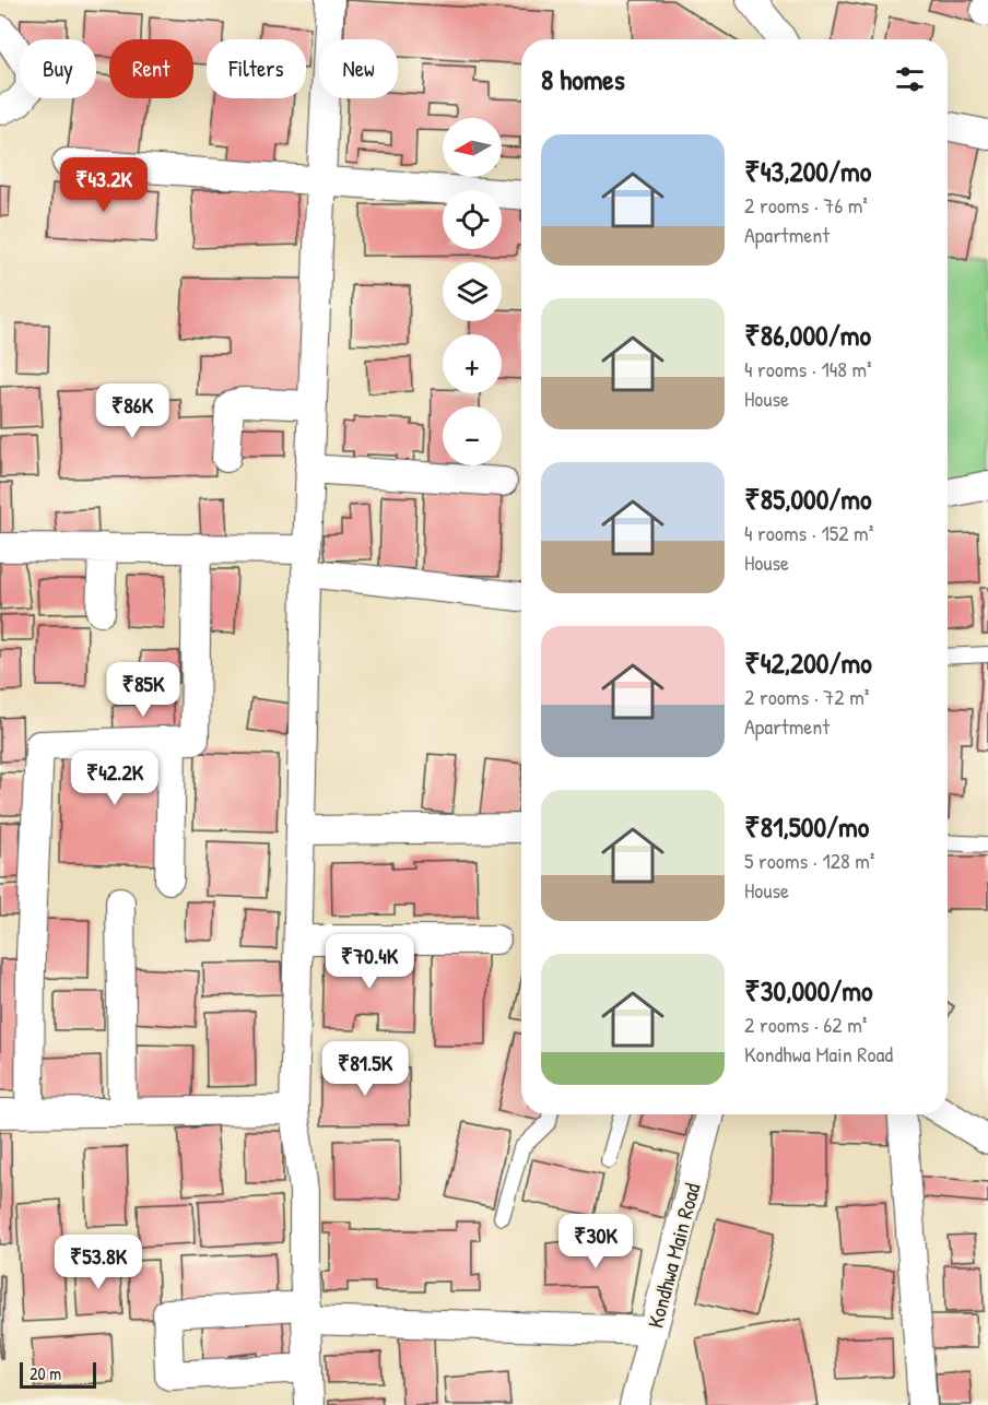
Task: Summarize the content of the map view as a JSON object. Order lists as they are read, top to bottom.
{
  "streets": {
    "street": ["Kondhwa Main Road"]
  },
  "scale_bar": "20 m",
  "north": "left",
  "page": {
    "chip": [
      "Buy",
      "Rent",
      "Filters",
      "New"
    ],
    "heading": "8 homes",
    "map_buttons": ["+", "−"],
    "list": [
      {
        "name": "₹43,200/mo",
        "note": "2 rooms · 76 m² · Apartment"
      },
      {
        "name": "₹86,000/mo",
        "note": "4 rooms · 148 m² · House"
      },
      {
        "name": "₹85,000/mo",
        "note": "4 rooms · 152 m² · House"
      },
      {
        "name": "₹42,200/mo",
        "note": "2 rooms · 72 m² · Apartment"
      },
      {
        "name": "₹81,500/mo",
        "note": "5 rooms · 128 m² · House"
      },
      {
        "name": "₹30,000/mo",
        "note": "2 rooms · 62 m² · Kondhwa Main Road"
      }
    ],
    "price": [
      "₹43.2K",
      "₹86K",
      "₹85K",
      "₹42.2K",
      "₹70.4K",
      "₹81.5K",
      "₹30K",
      "₹53.8K"
    ],
    "scale": "20 m"
  }
}
